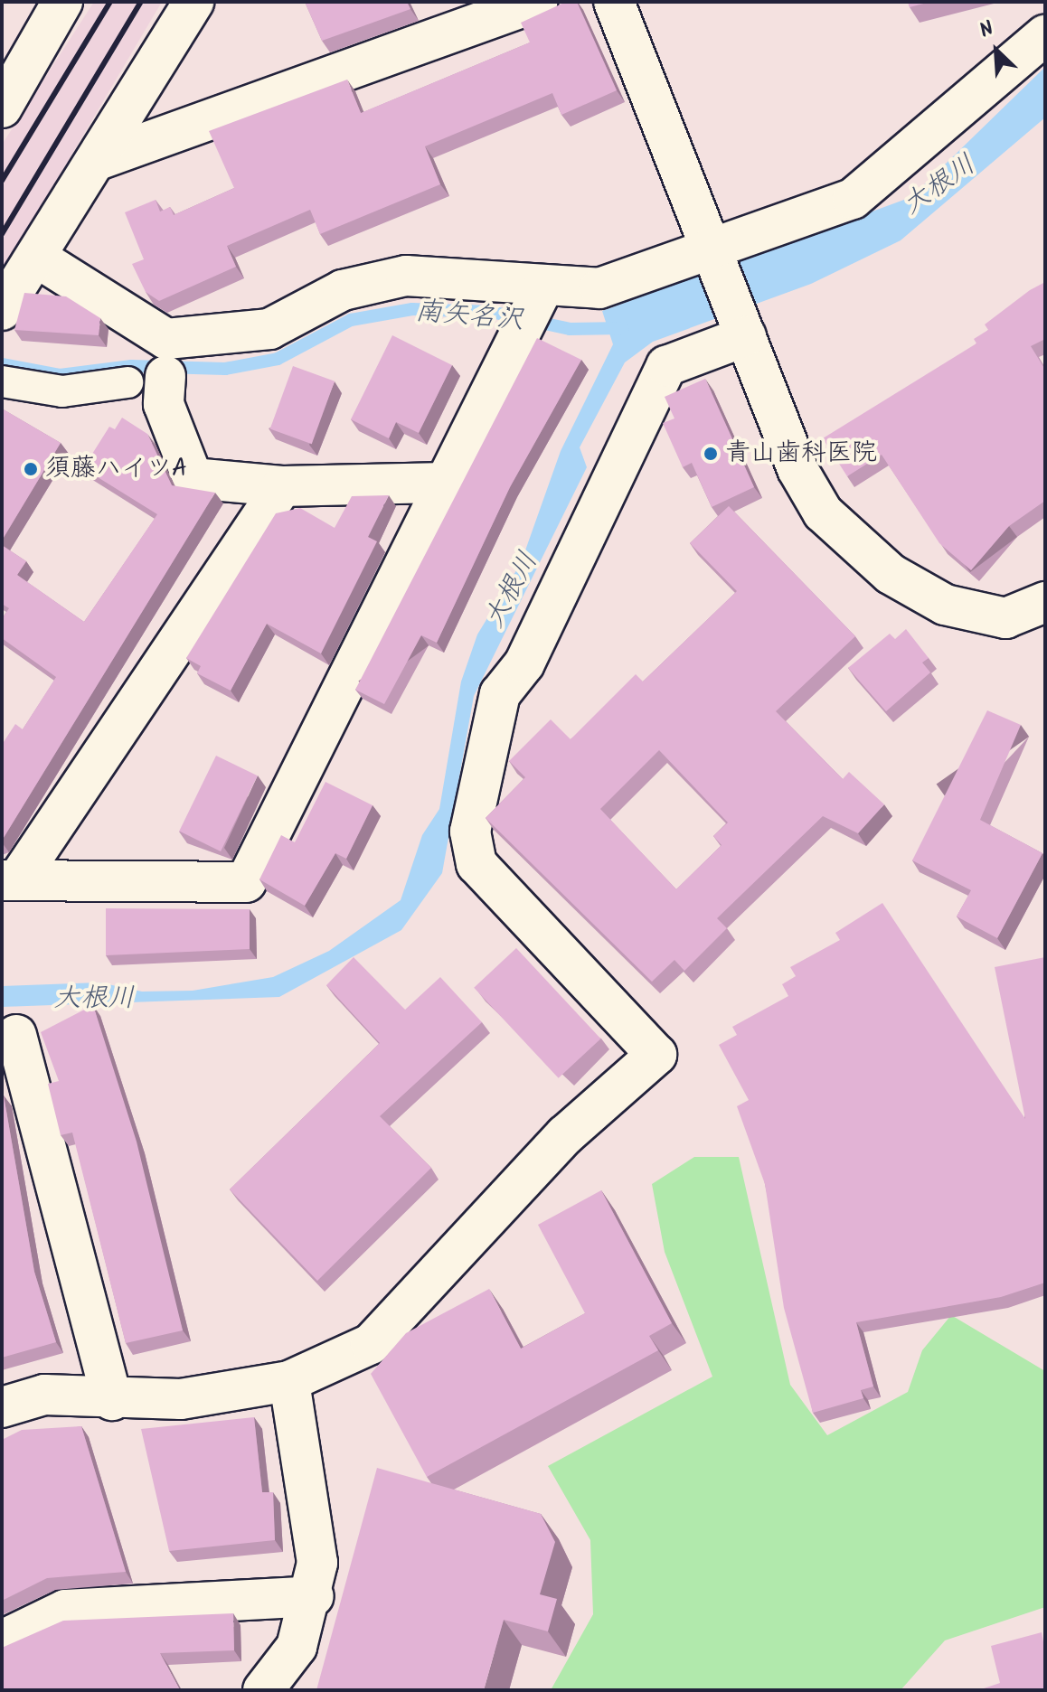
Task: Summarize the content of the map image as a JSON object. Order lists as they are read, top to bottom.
{
  "water": ["大根川", "南矢名沢"],
  "places": ["青山歯科医院", "須藤ハイツA"],
  "north": "top left"
}
